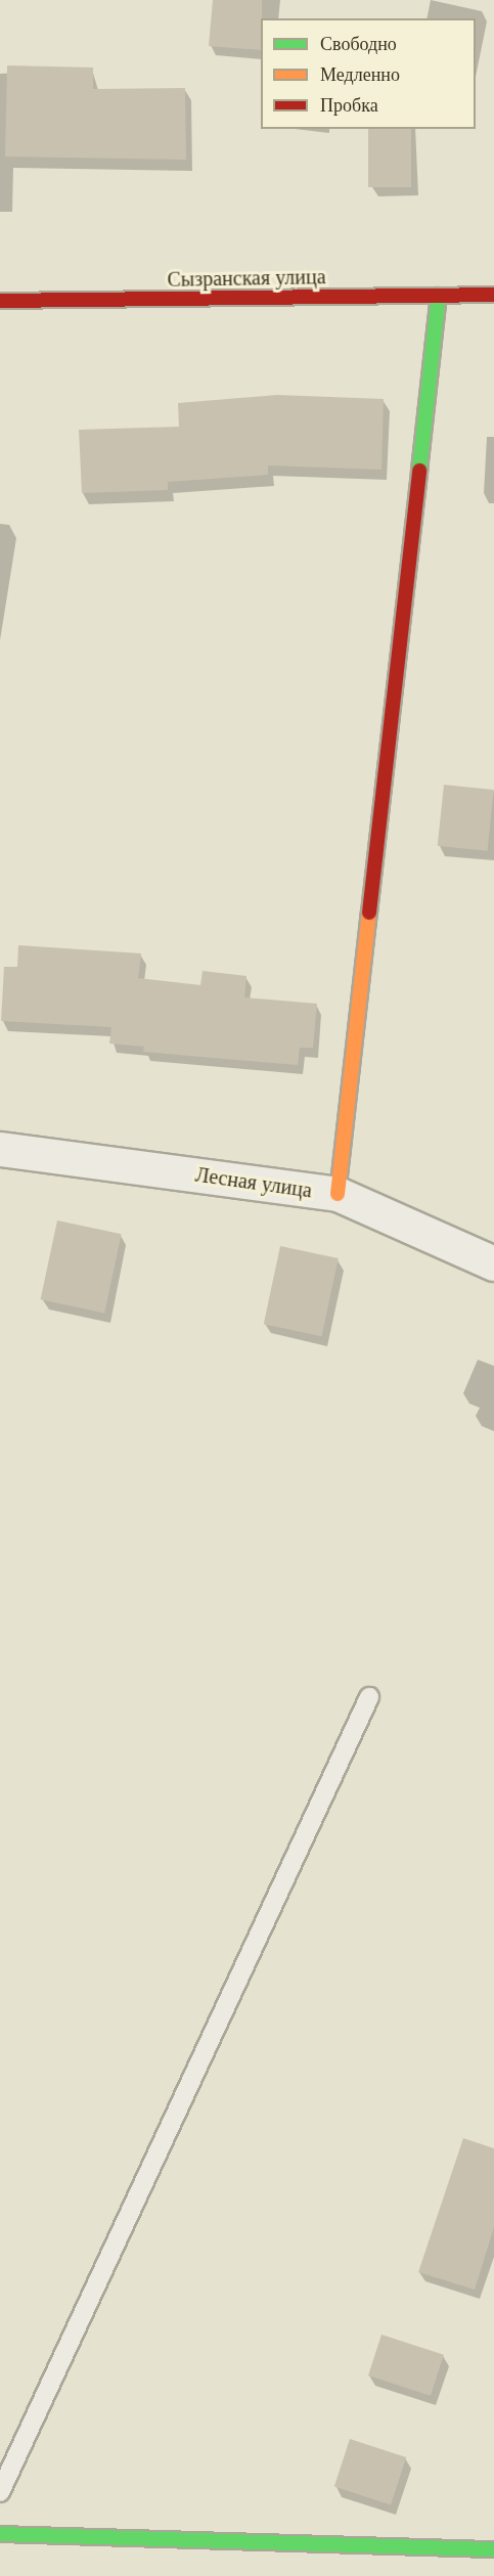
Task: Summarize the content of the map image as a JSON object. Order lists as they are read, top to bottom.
{
  "streets": {
    "street": ["Сызранская улица", "Лесная улица"]
  },
  "legend": ["Свободно", "Медленно", "Пробка"]
}
